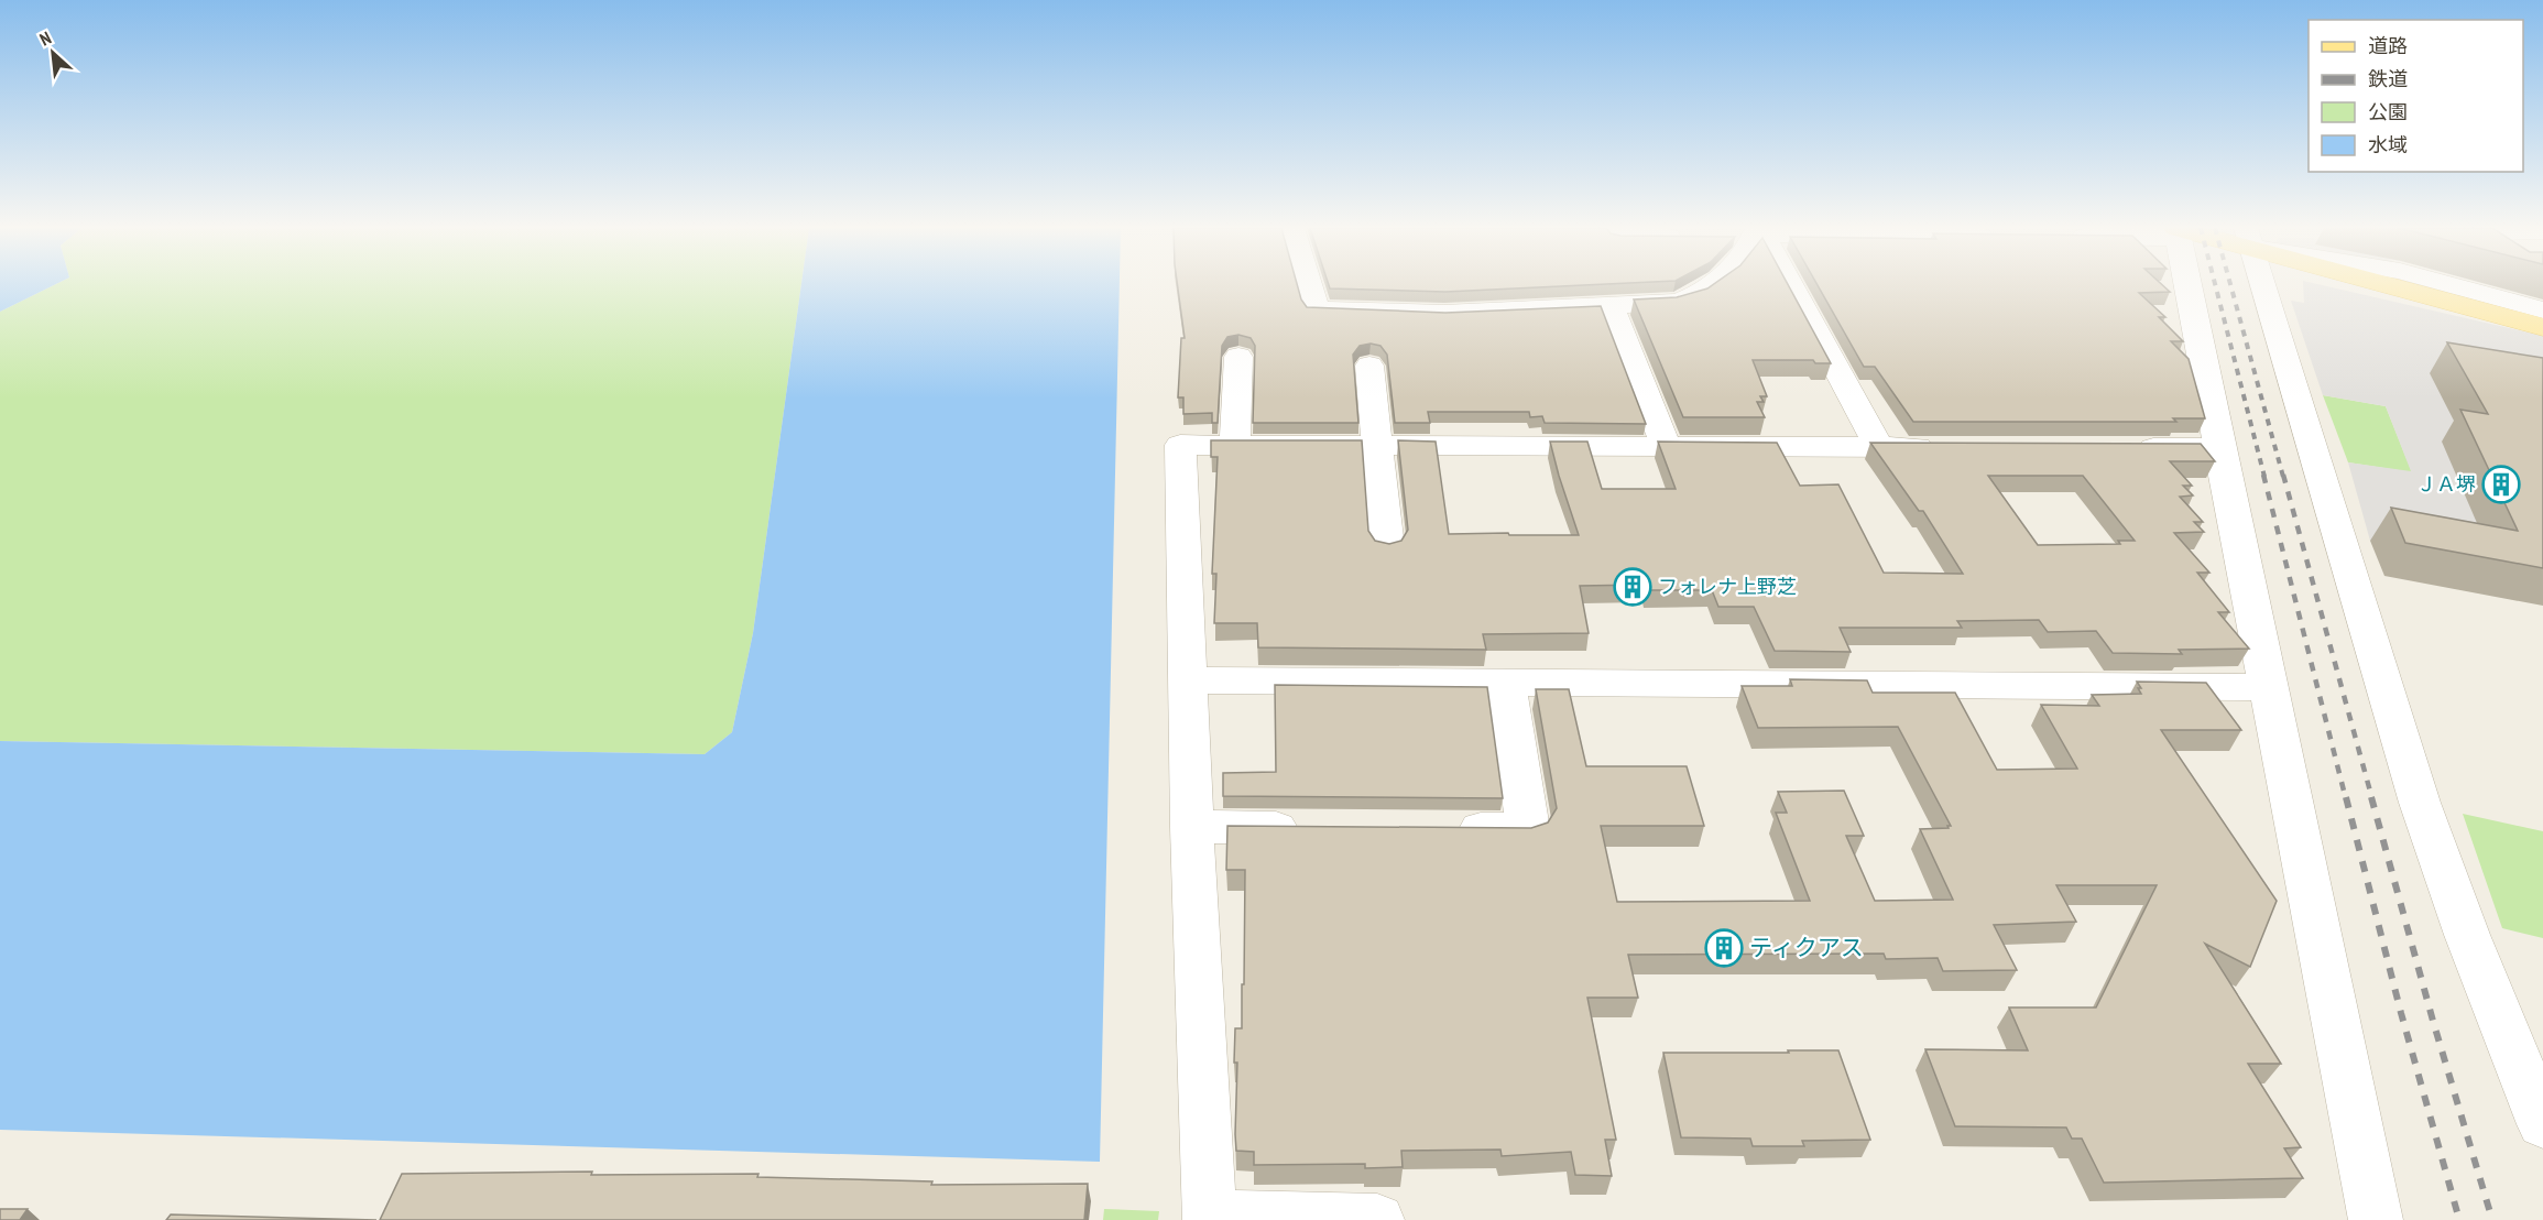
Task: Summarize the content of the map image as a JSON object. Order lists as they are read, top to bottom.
{
  "places": {
    "building": ["ＪＡ堺", "フォレナ上野芝", "ティクアス"]
  },
  "legend": [
    "道路",
    "鉄道",
    "公園",
    "水域"
  ],
  "north": "top left"
}
